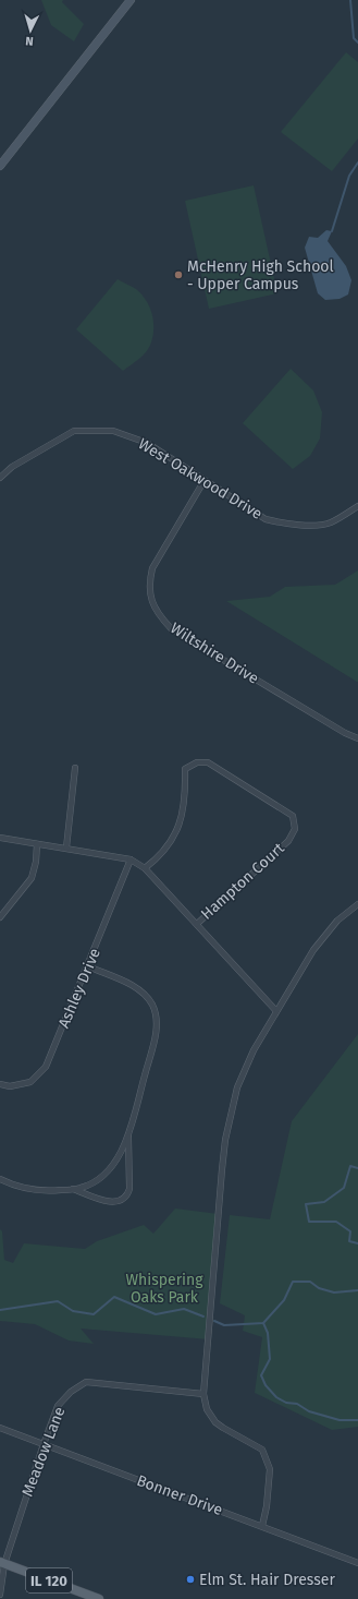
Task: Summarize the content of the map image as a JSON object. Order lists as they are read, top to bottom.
{
  "streets": {
    "main road": ["IL 120"],
    "street": [
      "West Oakwood Drive",
      "Wiltshire Drive",
      "Hampton Court",
      "Ashley Drive",
      "Meadow Lane",
      "Bonner Drive"
    ]
  },
  "crossings": [
    ["West Oakwood Drive", "Wiltshire Drive"],
    ["Meadow Lane", "Bonner Drive"],
    ["Meadow Lane", "IL 120"]
  ],
  "parks": ["Whispering Oaks Park"],
  "places": ["McHenry High School - Upper Campus", "Elm St. Hair Dresser"],
  "north": "bottom"
}
